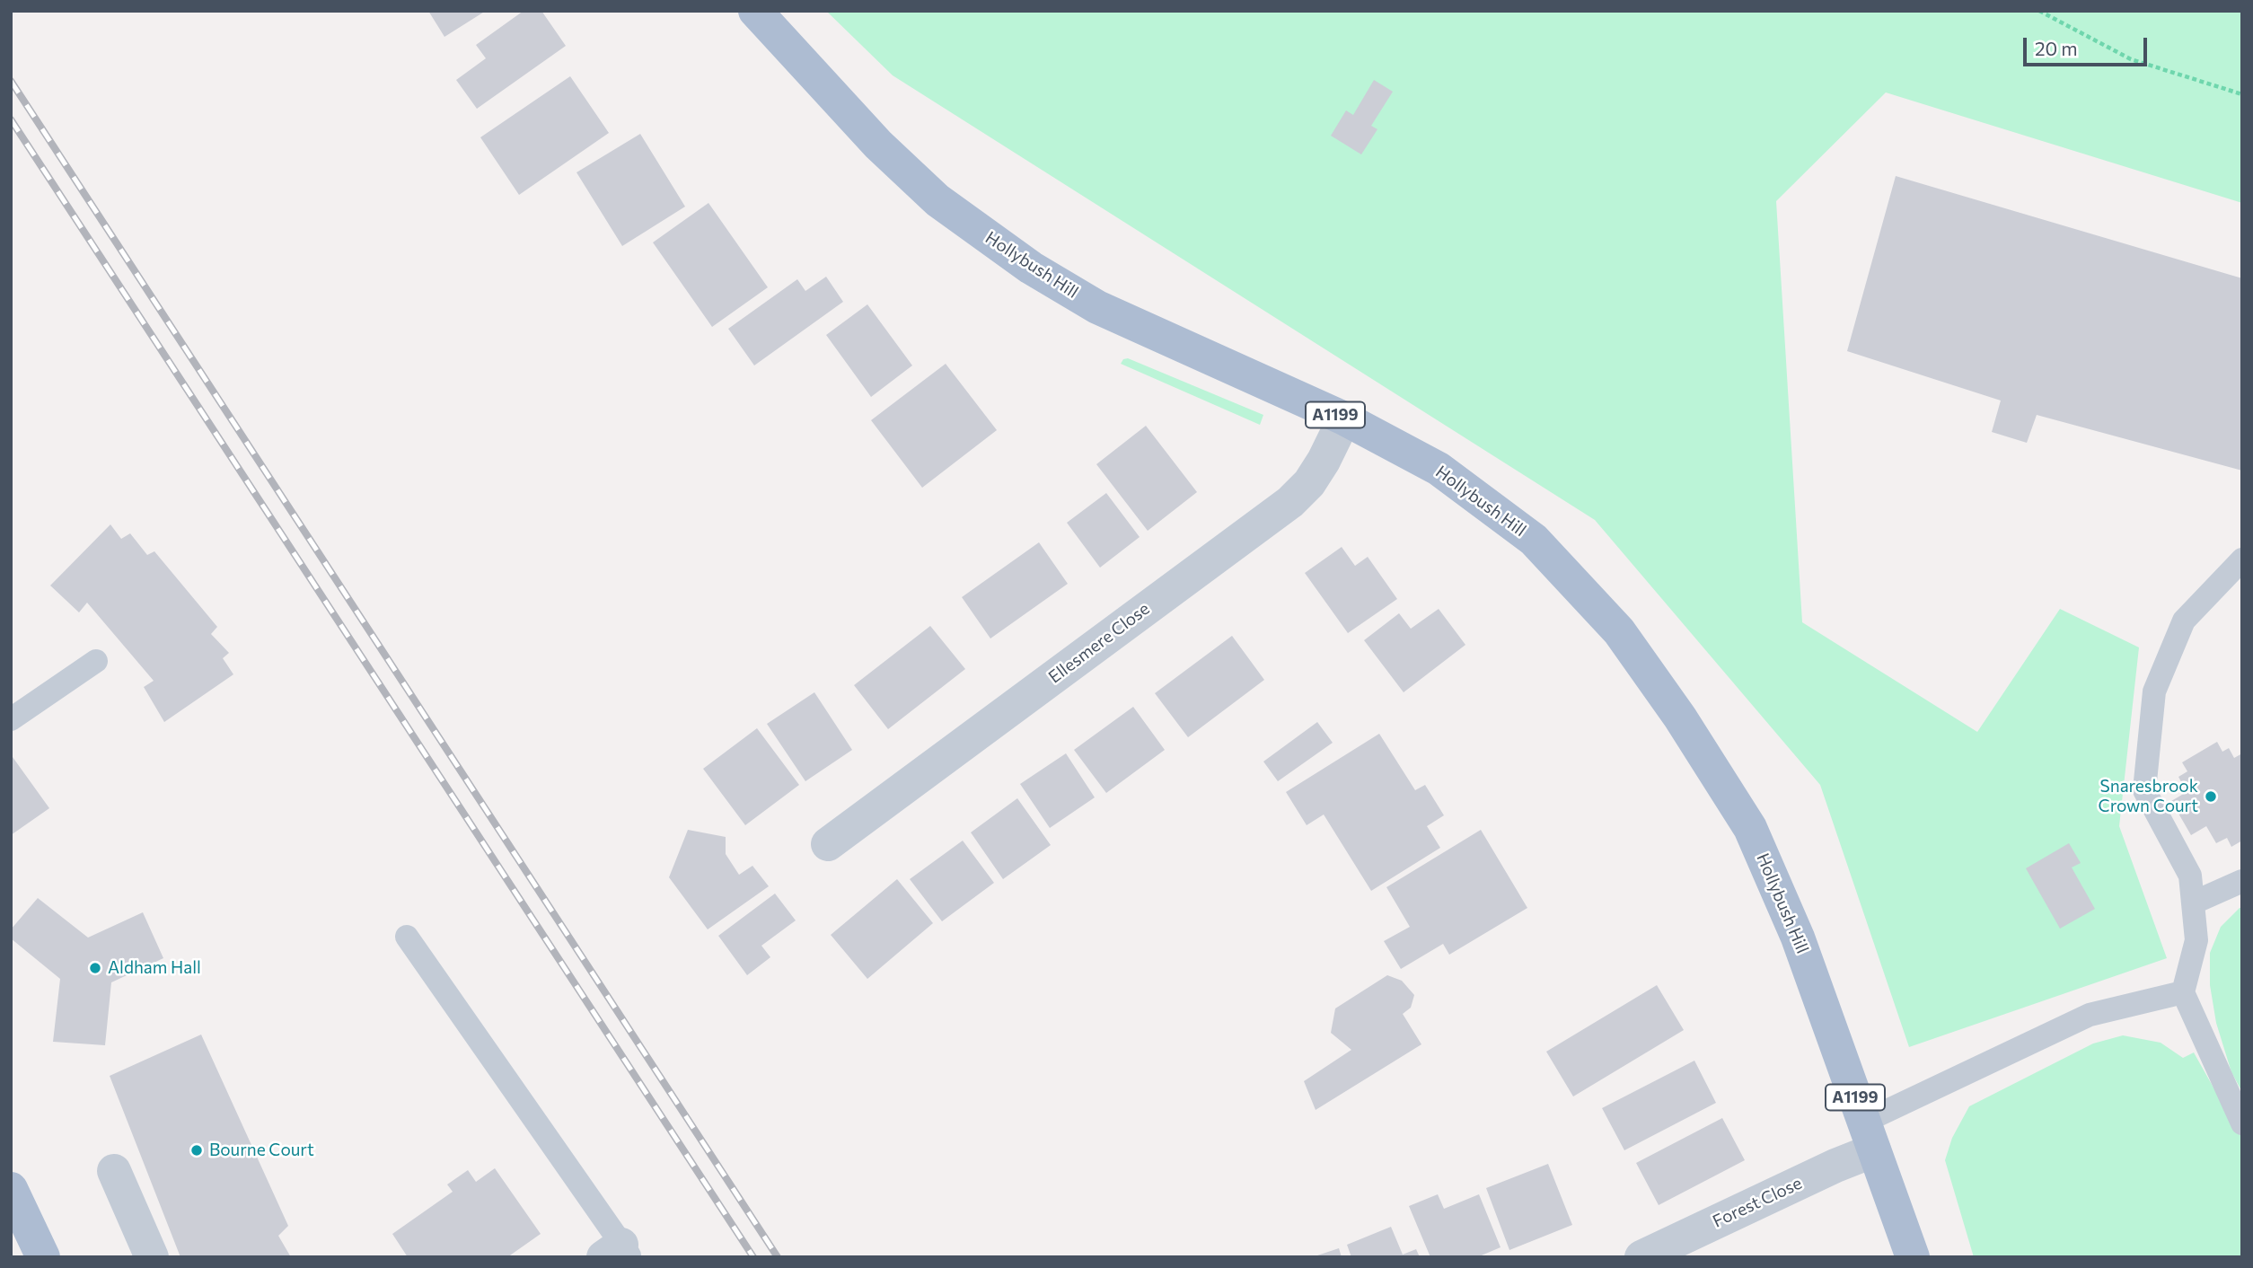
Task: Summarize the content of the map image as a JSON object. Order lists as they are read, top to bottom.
{
  "streets": {
    "main road": ["Hollybush Hill", "A1199"],
    "street": ["Ellesmere Close", "Forest Close"]
  },
  "crossings": [
    ["Hollybush Hill", "Ellesmere Close"],
    ["Hollybush Hill", "Forest Close"]
  ],
  "places": ["Snaresbrook Crown Court", "Aldham Hall", "Bourne Court"],
  "scale_bar": "20 m"
}
